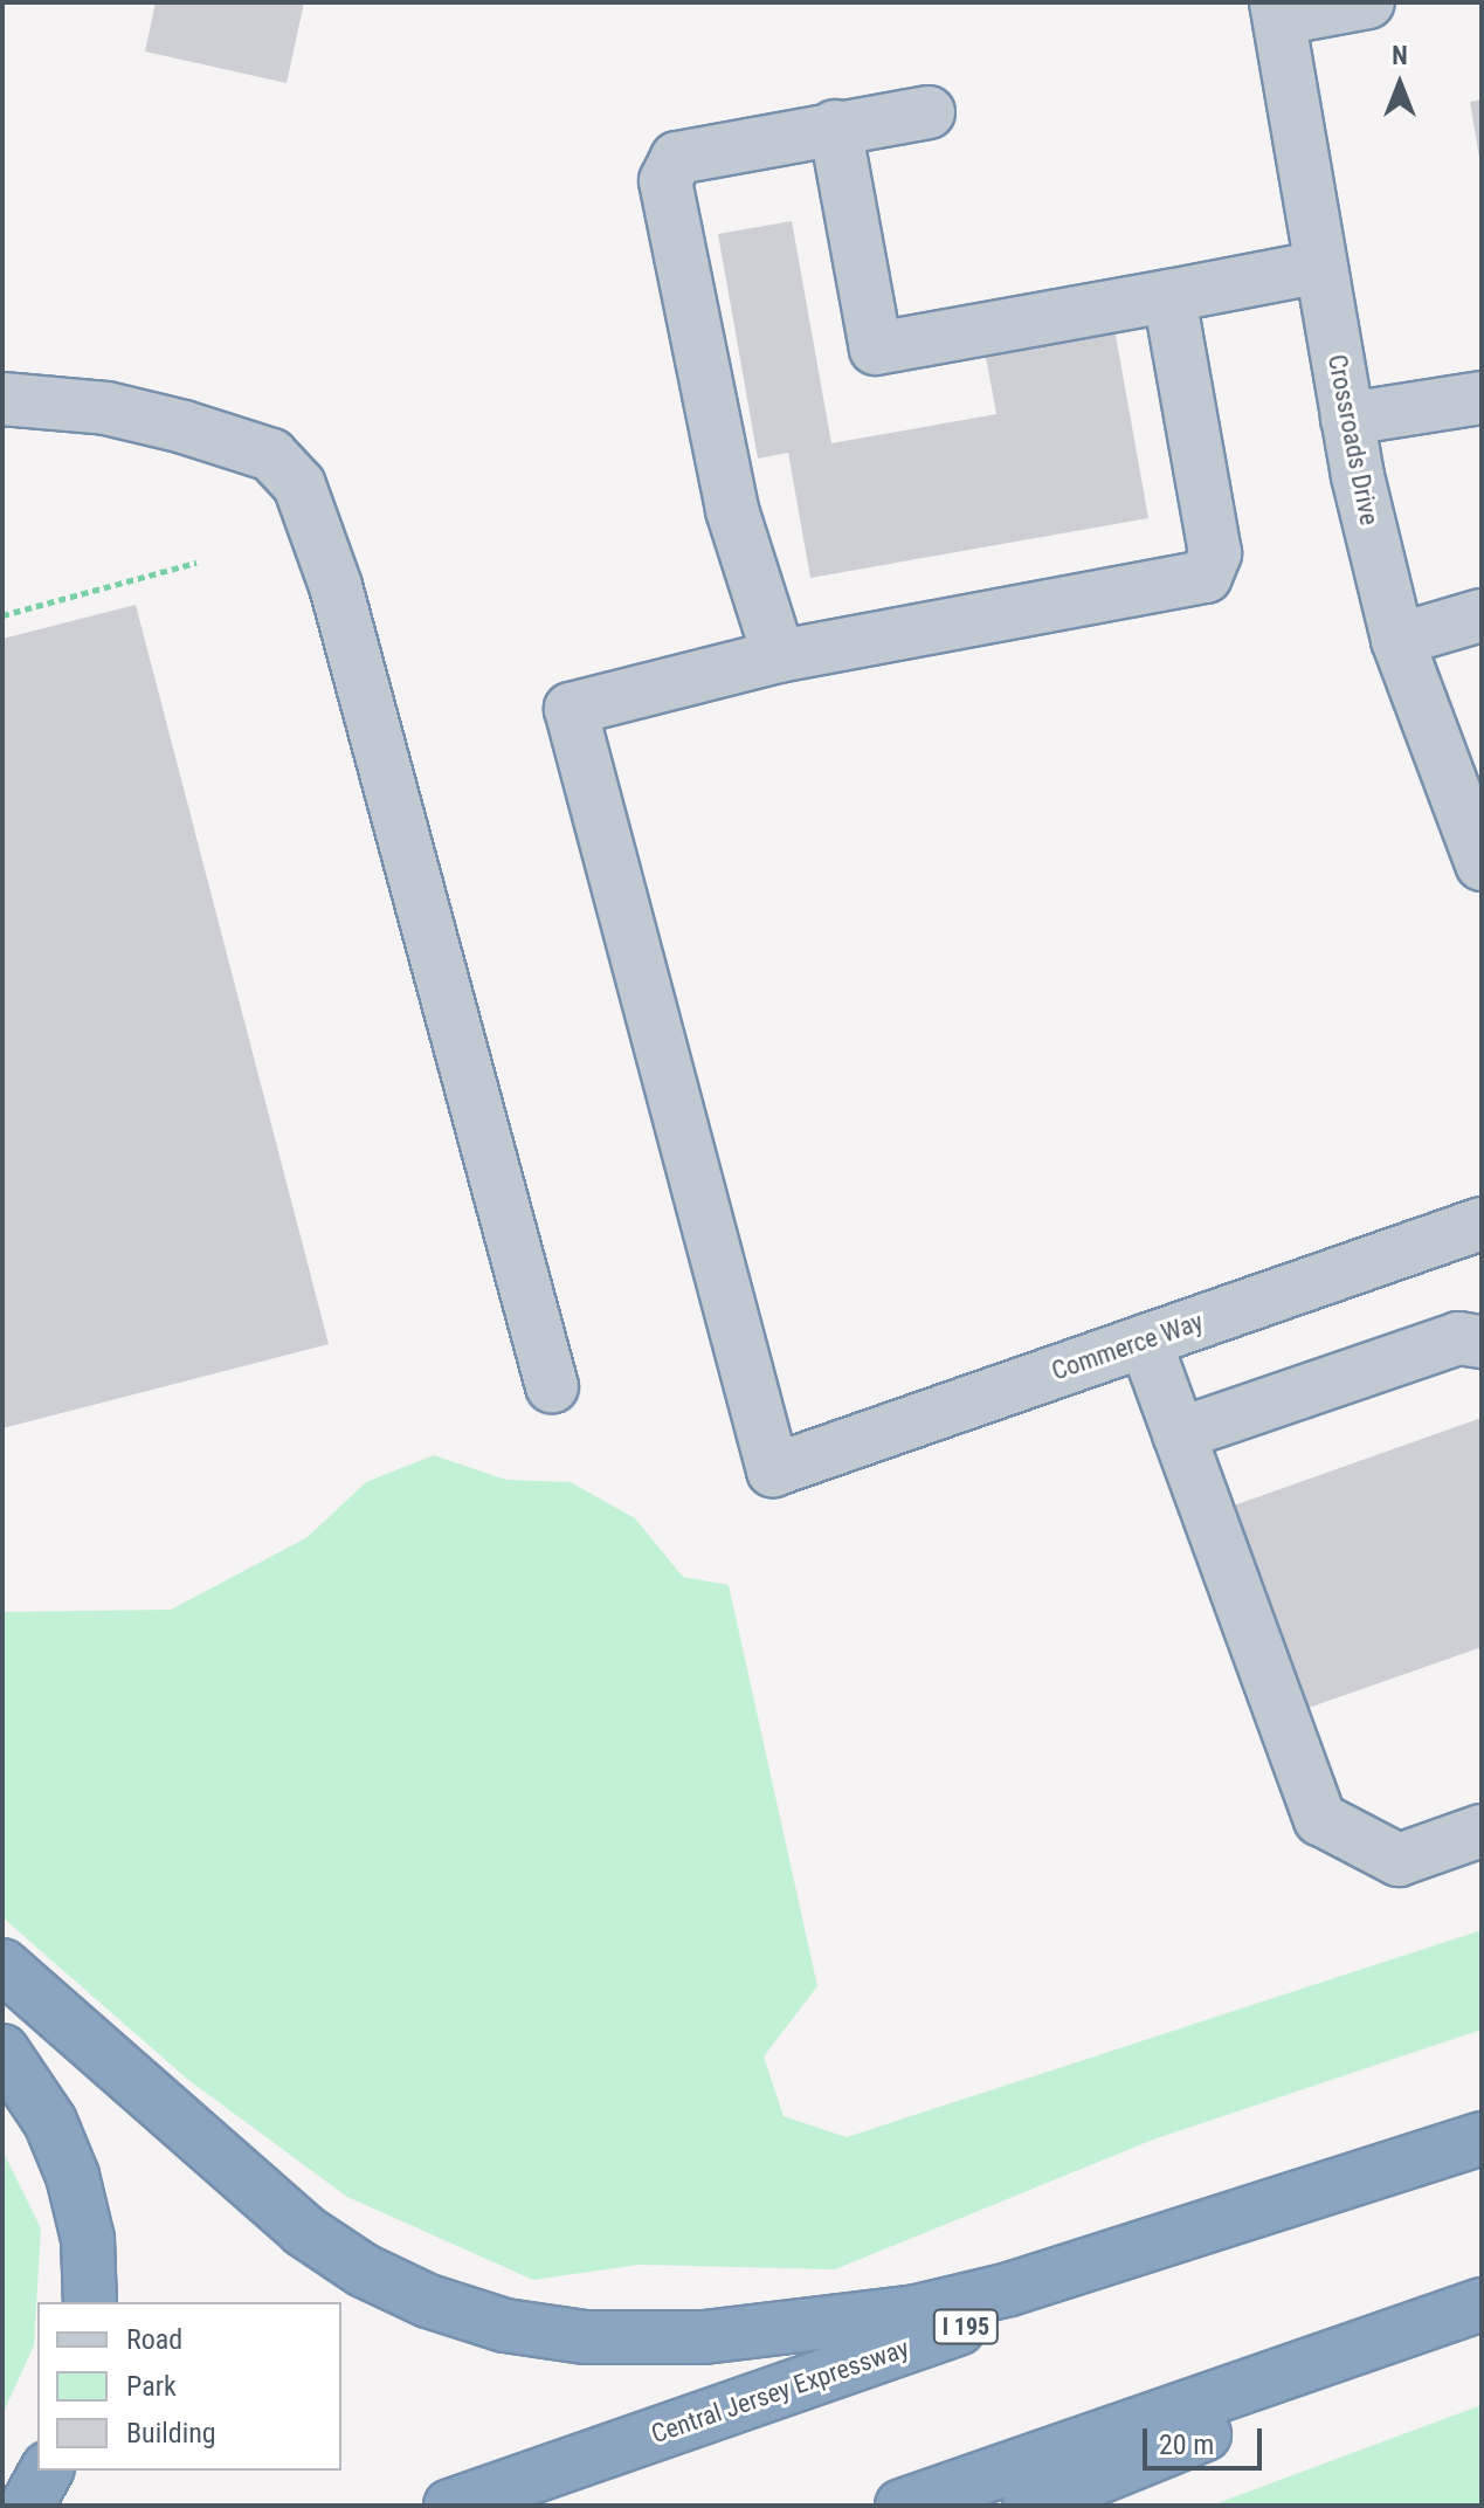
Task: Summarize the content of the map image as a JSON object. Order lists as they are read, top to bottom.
{
  "streets": {
    "highway": ["I 195", "Central Jersey Expressway"],
    "street": ["Crossroads Drive", "Commerce Way"]
  },
  "legend": ["Road", "Park", "Building"],
  "scale_bar": "20 m",
  "north": "top"
}
